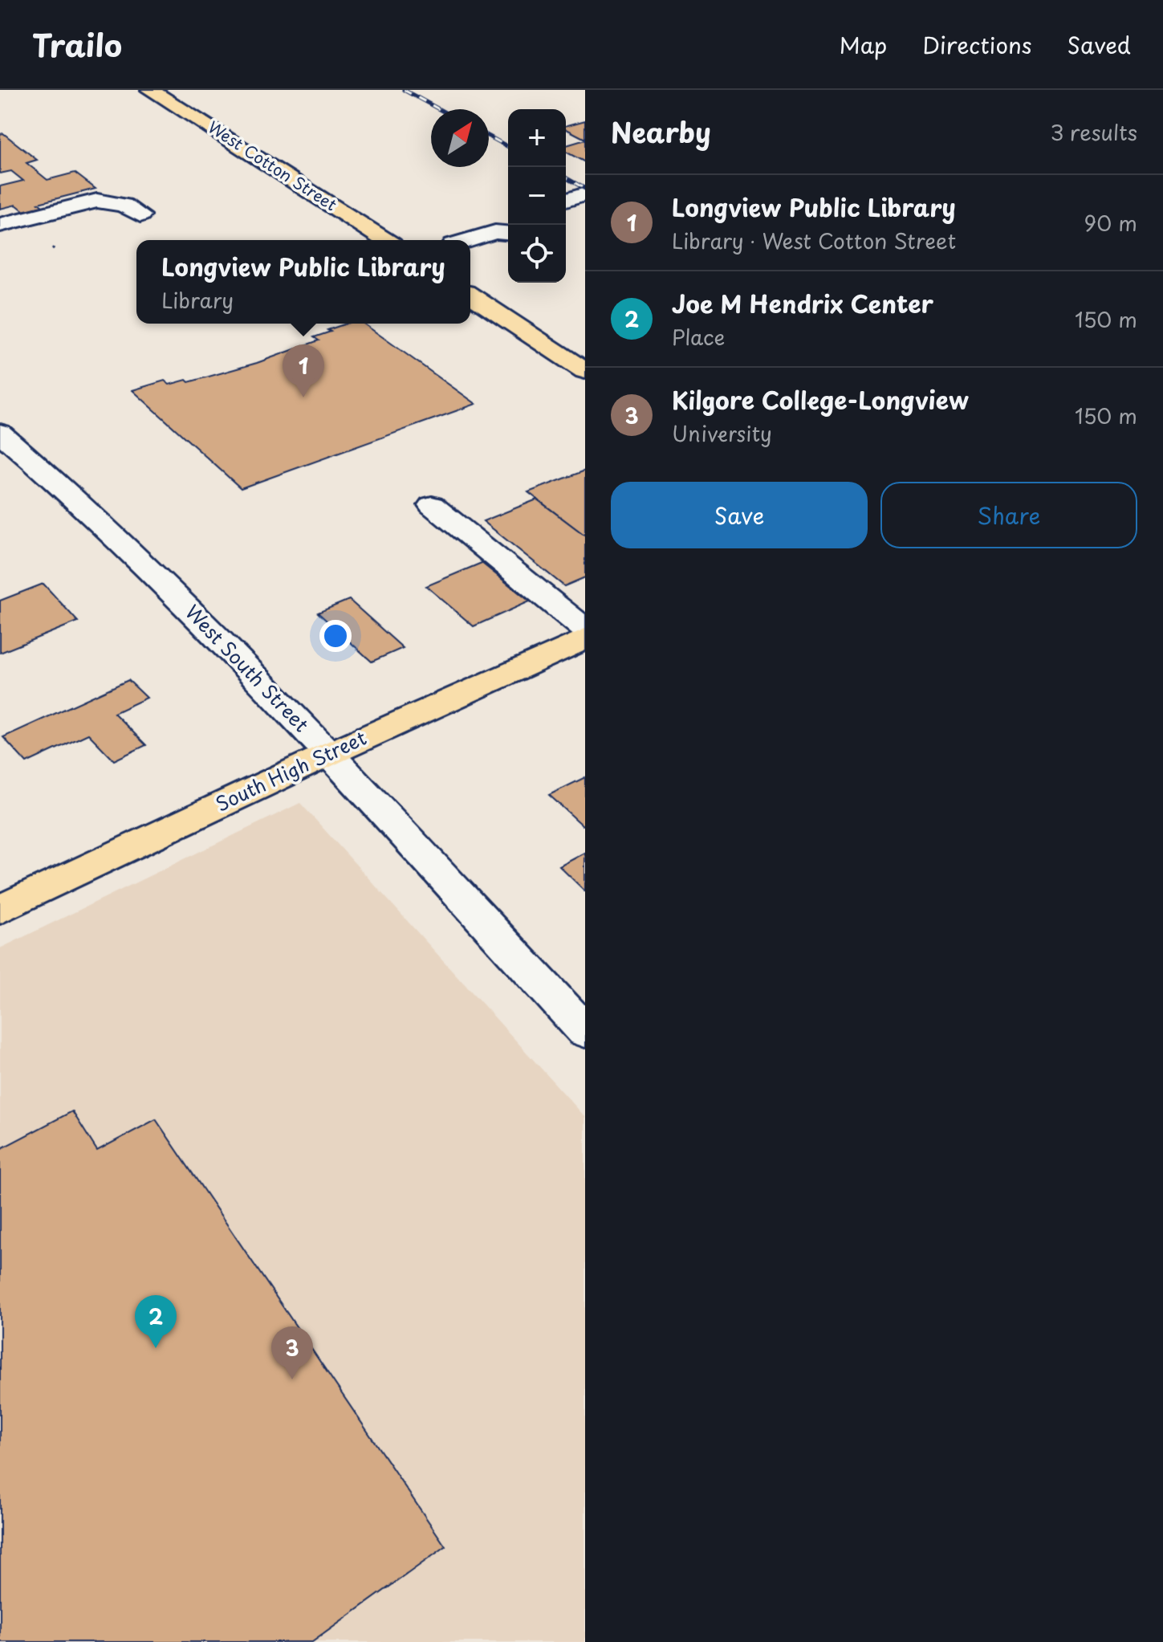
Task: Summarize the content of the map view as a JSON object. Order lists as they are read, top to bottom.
{
  "streets": {
    "main road": ["West Cotton Street", "South High Street"],
    "street": ["West South Street"]
  },
  "crossings": [
    ["West South Street", "South High Street"]
  ],
  "north": "top right",
  "page": {
    "header": "Trailo",
    "nav": ["Map", "Directions", "Saved"],
    "heading": ["Nearby", "3 results"],
    "map_buttons": ["+", "−"],
    "list": [
      {
        "mark": "1",
        "name": "Longview Public Library",
        "note": "Library · West Cotton Street",
        "value": "90 m"
      },
      {
        "mark": "2",
        "name": "Joe M Hendrix Center",
        "note": "Place",
        "value": "150 m"
      },
      {
        "mark": "3",
        "name": "Kilgore College-Longview",
        "note": "University",
        "value": "150 m"
      }
    ],
    "popup": ["Longview Public Library", "Library"],
    "pins": ["1", "2", "3"],
    "buttons": ["Save", "Share"]
  }
}
